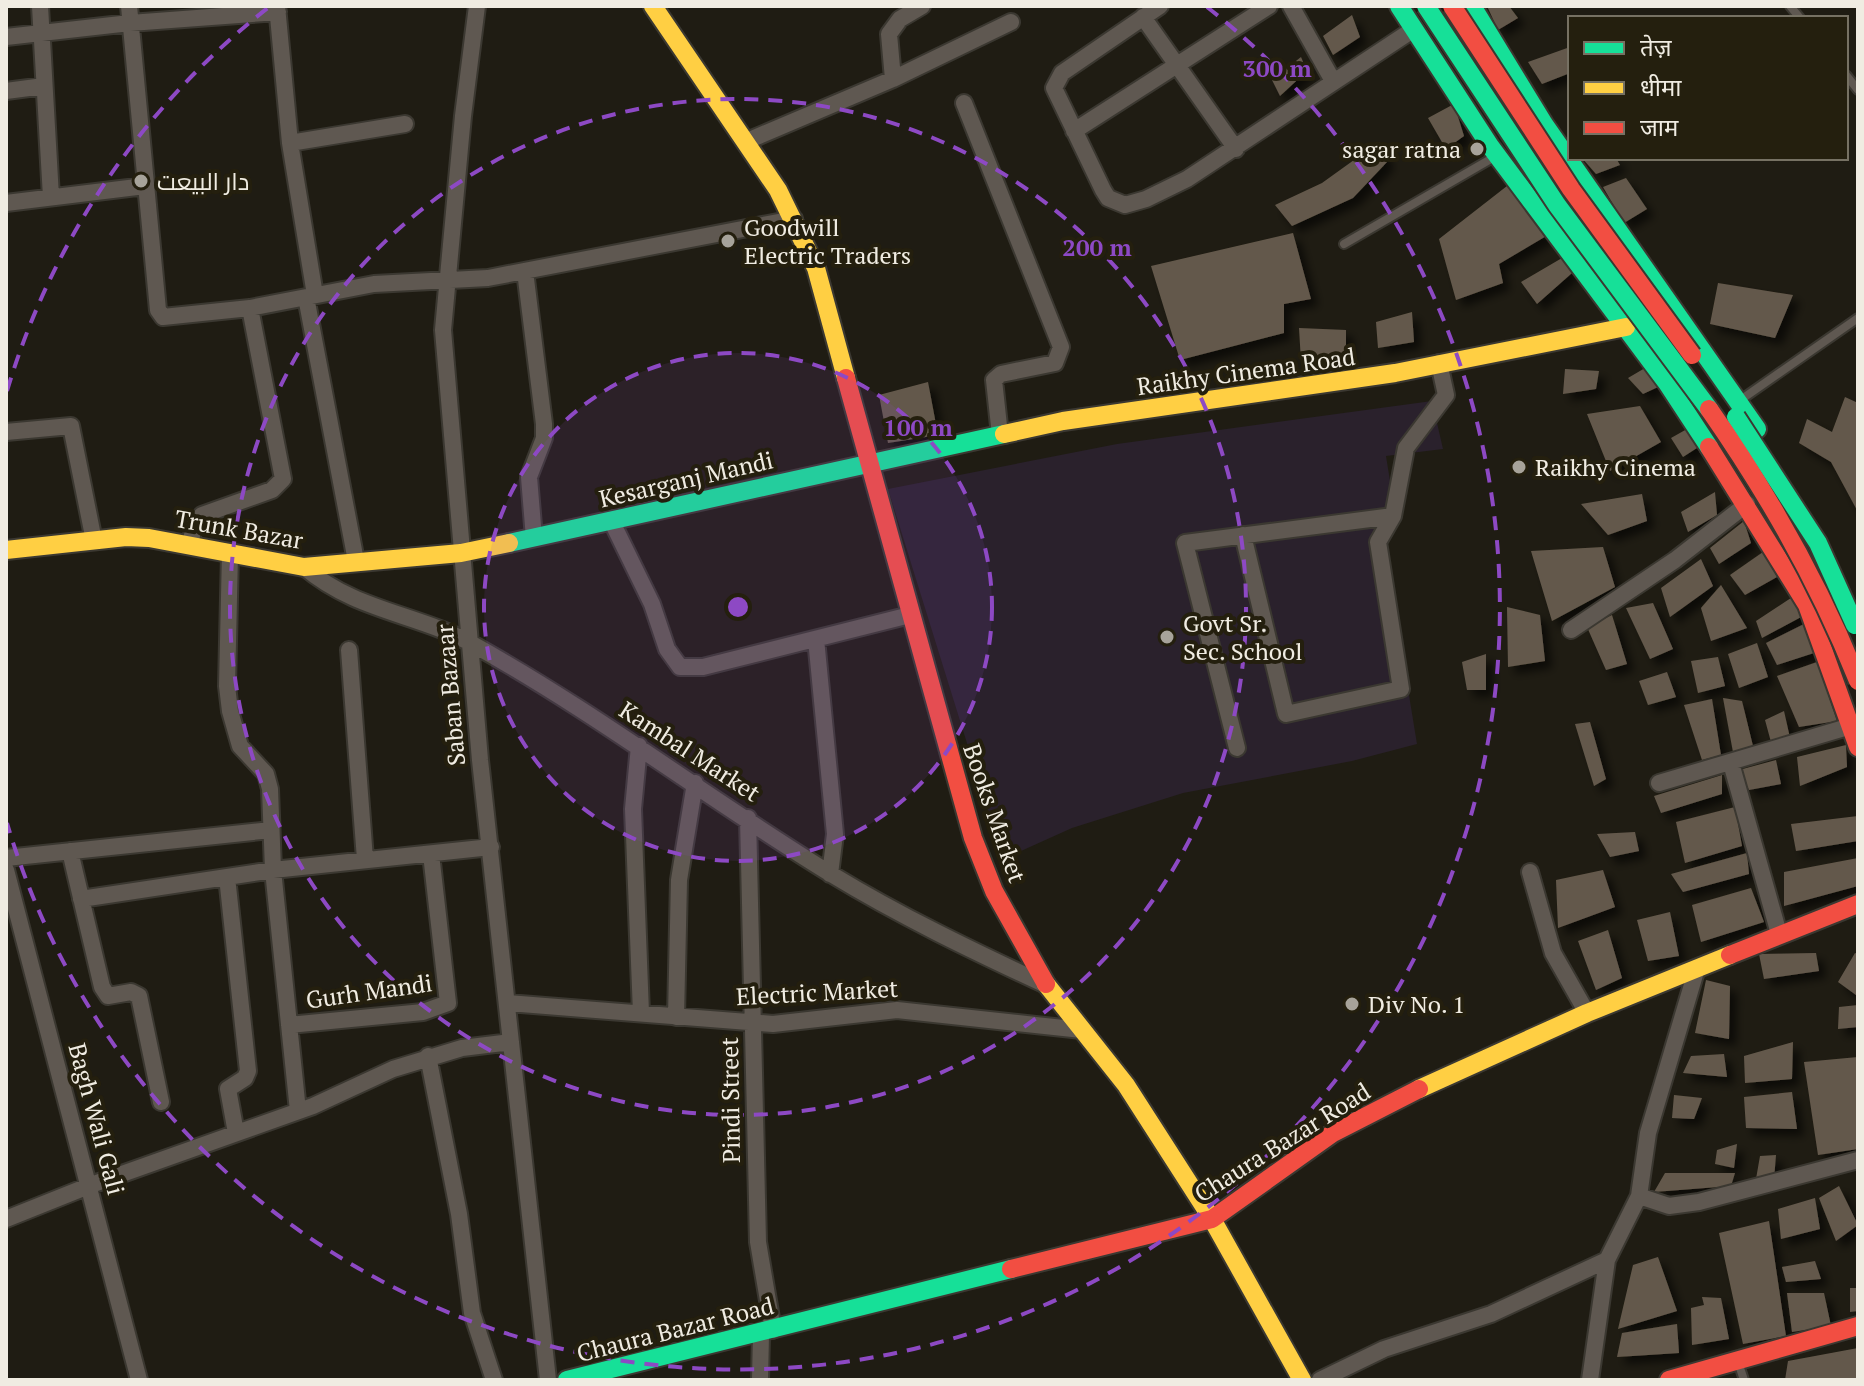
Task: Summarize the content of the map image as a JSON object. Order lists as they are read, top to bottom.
{
  "streets": {
    "street": [
      "Raikhy Cinema Road",
      "Kesarganj Mandi",
      "Trunk Bazar",
      "Saban Bazaar",
      "Kambal Market",
      "Books Market",
      "Gurh Mandi",
      "Electric Market",
      "Pindi Street",
      "Bagh Wali Gali",
      "Chaura Bazar Road"
    ]
  },
  "crossings": [
    ["Raikhy Cinema Road", "Kesarganj Mandi"],
    ["Raikhy Cinema Road", "Books Market"],
    ["Kesarganj Mandi", "Trunk Bazar"],
    ["Kesarganj Mandi", "Books Market"],
    ["Trunk Bazar", "Saban Bazaar"],
    ["Trunk Bazar", "Kambal Market"],
    ["Saban Bazaar", "Kambal Market"],
    ["Saban Bazaar", "Electric Market"],
    ["Kambal Market", "Books Market"],
    ["Kambal Market", "Pindi Street"],
    ["Books Market", "Electric Market"],
    ["Books Market", "Chaura Bazar Road"],
    ["Electric Market", "Pindi Street"],
    ["Pindi Street", "Chaura Bazar Road"]
  ],
  "places": [
    "sagar ratna",
    "دار البیعت",
    "Goodwill Electric Traders",
    "Raikhy Cinema",
    "Govt Sr. Sec. School",
    "Div No. 1"
  ],
  "legend": ["तेज़", "धीमा", "जाम"],
  "rings": ["300 m", "200 m", "100 m"]
}
